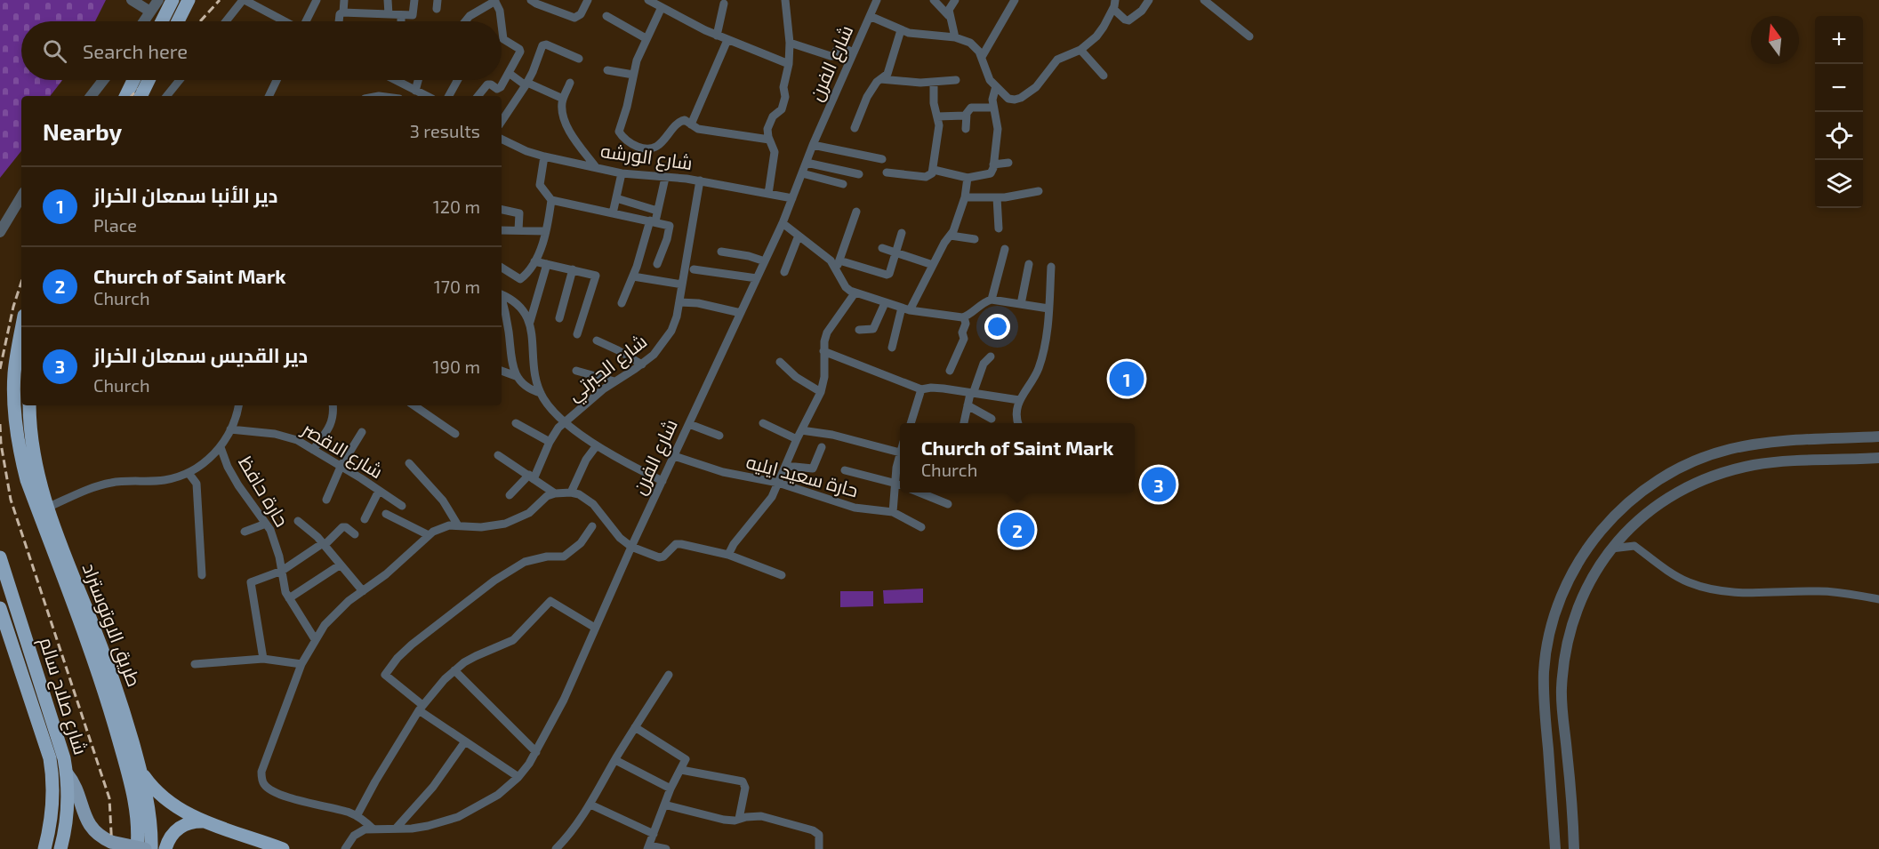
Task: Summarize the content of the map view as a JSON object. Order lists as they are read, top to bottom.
{
  "streets": {
    "highway": ["طريق الاوتوستراد", "شارع صلاح سالم"],
    "street": [
      "شارع الفرن",
      "شارع الورشه",
      "شارع الجبرتي",
      "شارع الاقصر",
      "حارة سعيد ايليه",
      "حارة حافظ"
    ]
  },
  "crossings": [
    ["شارع الفرن", "شارع الورشه"],
    ["شارع الفرن", "حارة سعيد ايليه"],
    ["شارع الورشه", "شارع الجبرتي"]
  ],
  "north": "top",
  "page": {
    "map_buttons": ["+", "−"],
    "search": "Search here",
    "heading": ["Nearby", "3 results"],
    "list": [
      {
        "mark": "1",
        "name": "دير الأنبا سمعان الخراز",
        "note": "Place",
        "value": "120 m"
      },
      {
        "mark": "2",
        "name": "Church of Saint Mark",
        "note": "Church",
        "value": "170 m"
      },
      {
        "mark": "3",
        "name": "دير القديس سمعان الخراز",
        "note": "Church",
        "value": "190 m"
      }
    ],
    "pins": ["1", "3", "2"],
    "popup": ["Church of Saint Mark", "Church"]
  }
}
